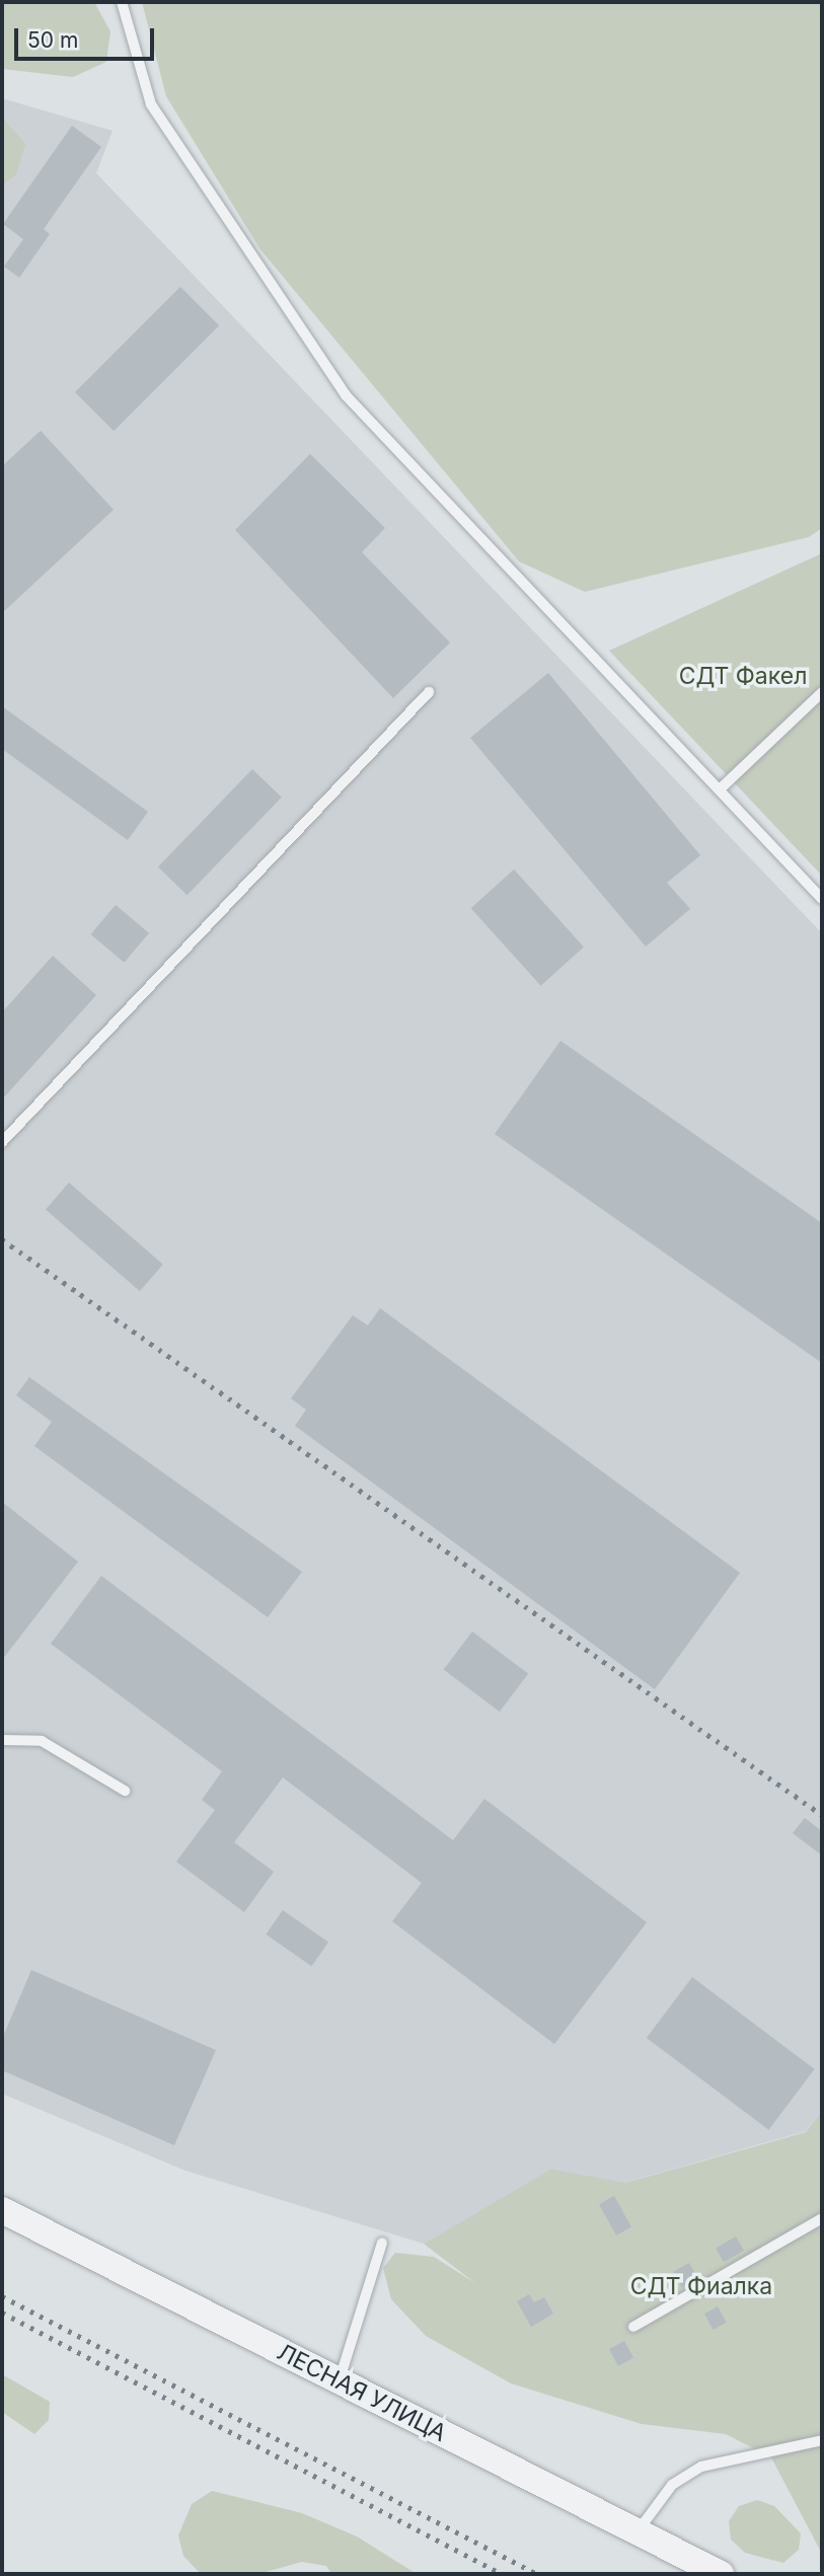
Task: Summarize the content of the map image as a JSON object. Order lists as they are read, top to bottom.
{
  "streets": {
    "street": ["ЛЕСНАЯ УЛИЦА"]
  },
  "parks": ["СДТ Факел", "СДТ Фиалка"],
  "scale_bar": "50 m"
}
